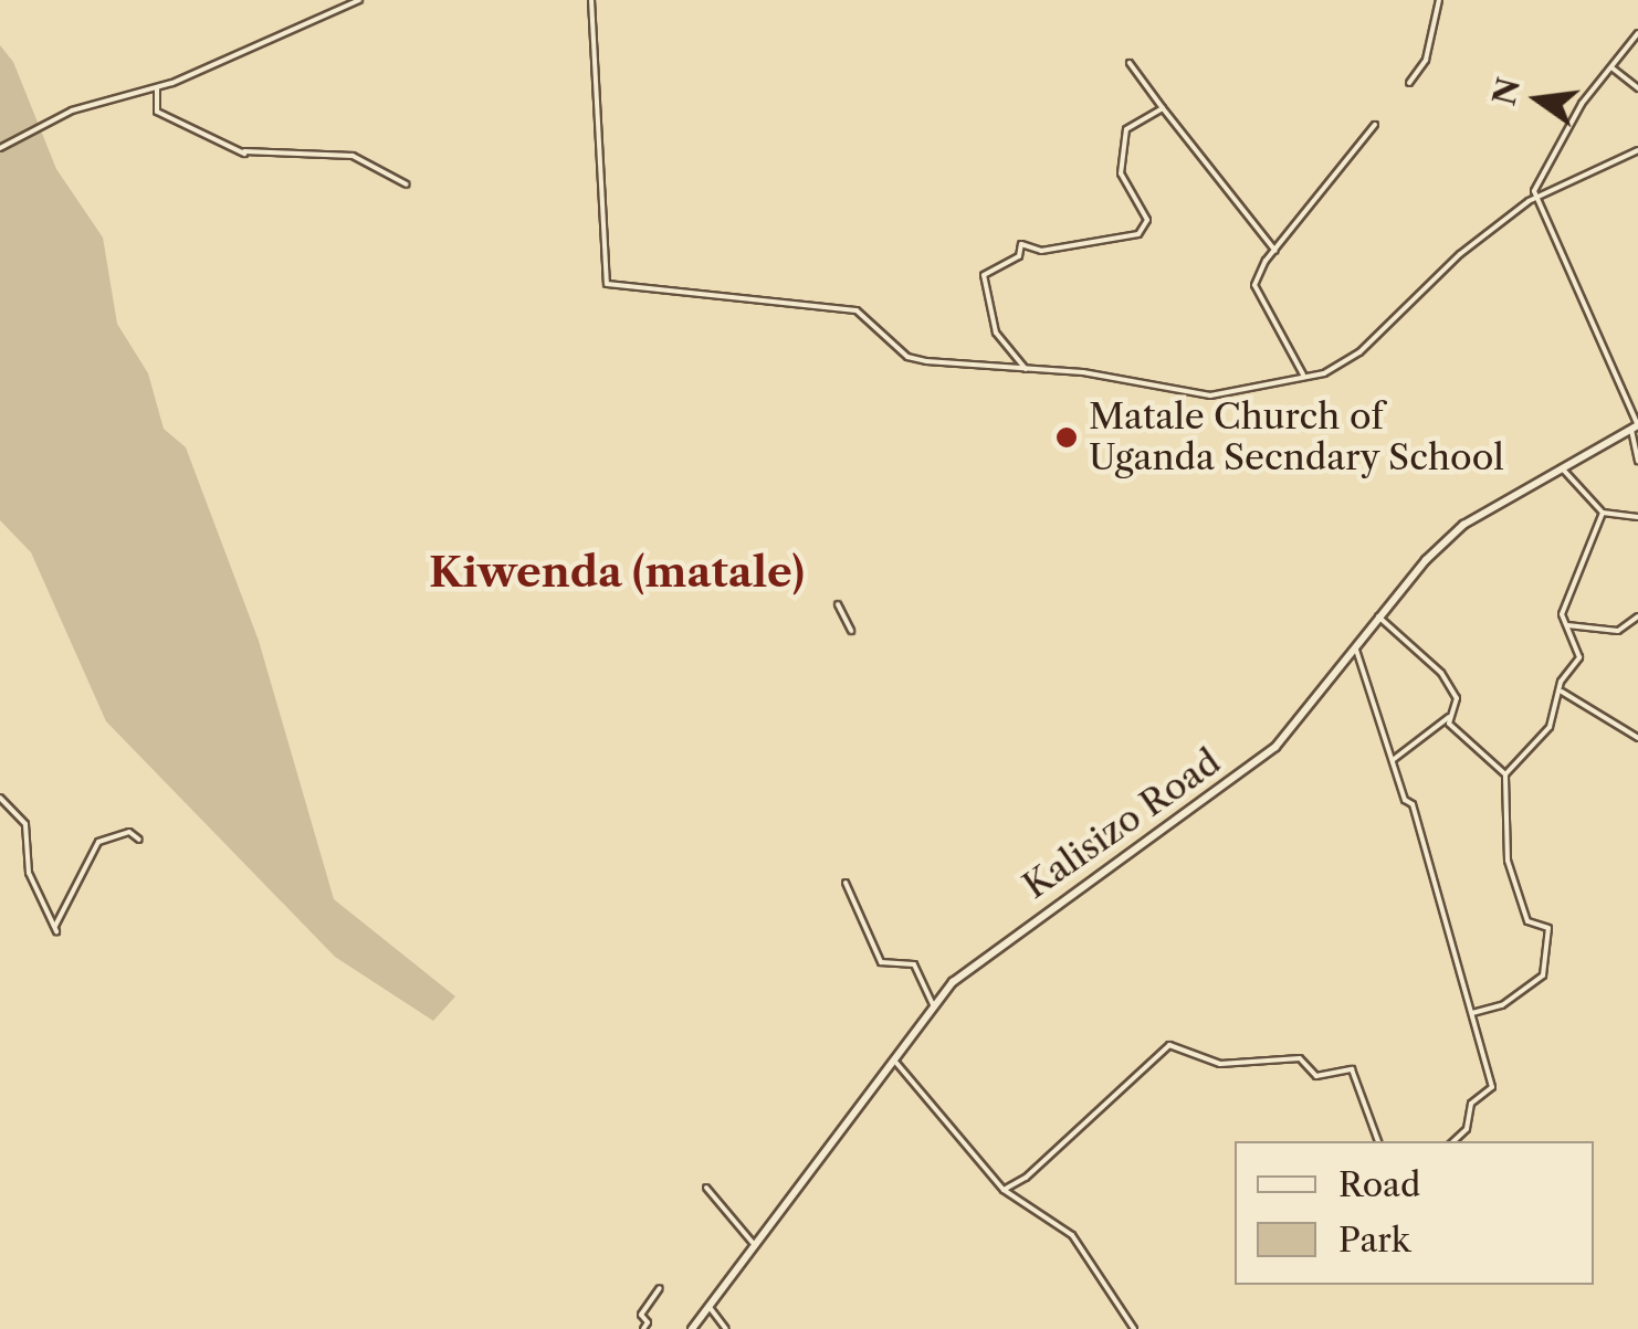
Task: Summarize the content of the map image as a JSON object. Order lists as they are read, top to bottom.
{
  "streets": {
    "street": ["Kalisizo Road"]
  },
  "districts": ["Kiwenda (matale)"],
  "places": ["Matale Church of Uganda Secndary School"],
  "legend": ["Road", "Park"],
  "north": "left"
}
